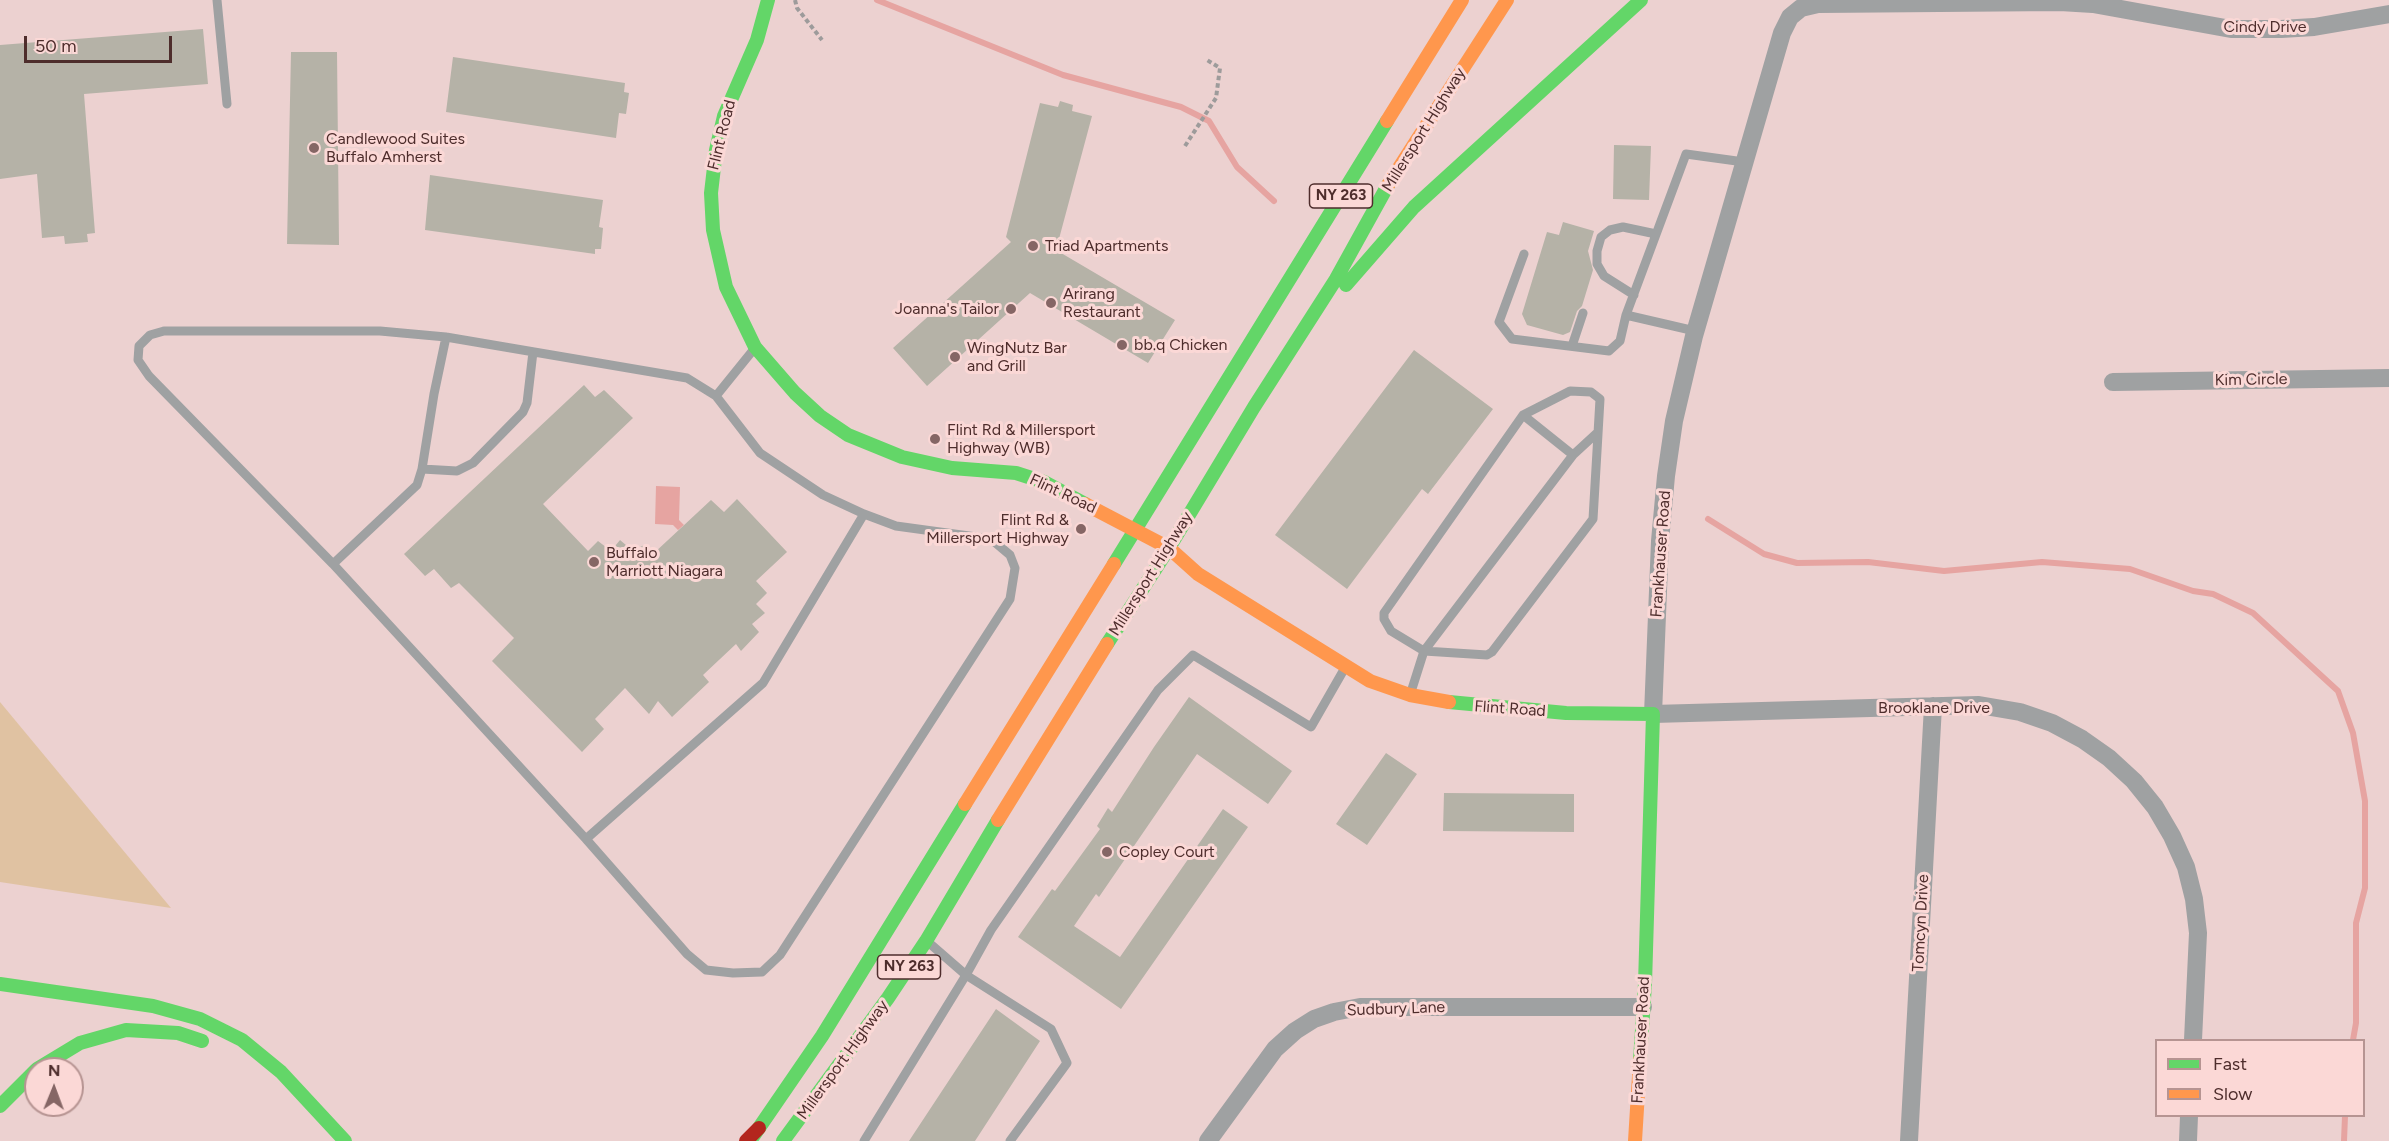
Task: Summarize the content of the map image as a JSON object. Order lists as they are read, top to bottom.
{
  "streets": {
    "main road": [
      "Millersport Highway",
      "Flint Road",
      "NY 263",
      "Frankhauser Road"
    ],
    "street": [
      "Cindy Drive",
      "Kim Circle",
      "Brooklane Drive",
      "Tomcyn Drive",
      "Sudbury Lane"
    ]
  },
  "crossings": [
    ["Cindy Drive", "Frankhauser Road"],
    ["Millersport Highway", "Flint Road"],
    ["Flint Road", "Frankhauser Road"],
    ["Flint Road", "Brooklane Drive"],
    ["Frankhauser Road", "Brooklane Drive"],
    ["Frankhauser Road", "Sudbury Lane"],
    ["Brooklane Drive", "Tomcyn Drive"]
  ],
  "places": [
    "Candlewood Suites Buffalo Amherst",
    "Triad Apartments",
    "Arirang Restaurant",
    "Joanna's Tailor",
    "bb.q Chicken",
    "WingNutz Bar and Grill",
    "Flint Rd & Millersport Highway (WB)",
    "Flint Rd & Millersport Highway",
    "Buffalo Marriott Niagara",
    "Copley Court"
  ],
  "legend": ["Fast", "Slow"],
  "scale_bar": "50 m",
  "north": "top"
}
